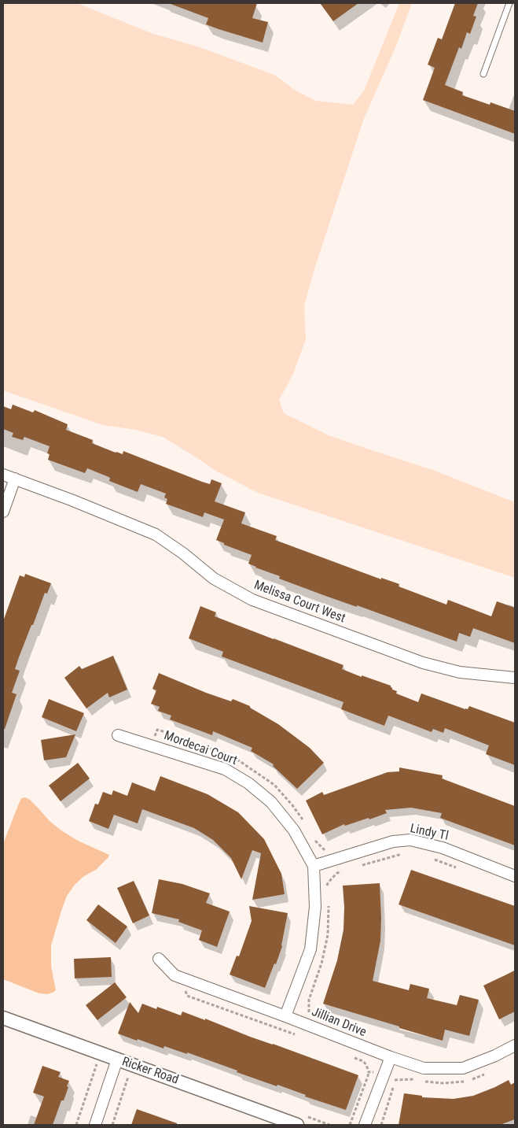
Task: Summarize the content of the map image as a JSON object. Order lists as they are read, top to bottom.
{
  "streets": {
    "street": [
      "Melissa Court West",
      "Mordecai Court",
      "Lindy Tl",
      "Jillian Drive",
      "Ricker Road"
    ]
  },
  "crossings": [
    ["Mordecai Court", "Lindy Tl"],
    ["Mordecai Court", "Jillian Drive"]
  ]
}
